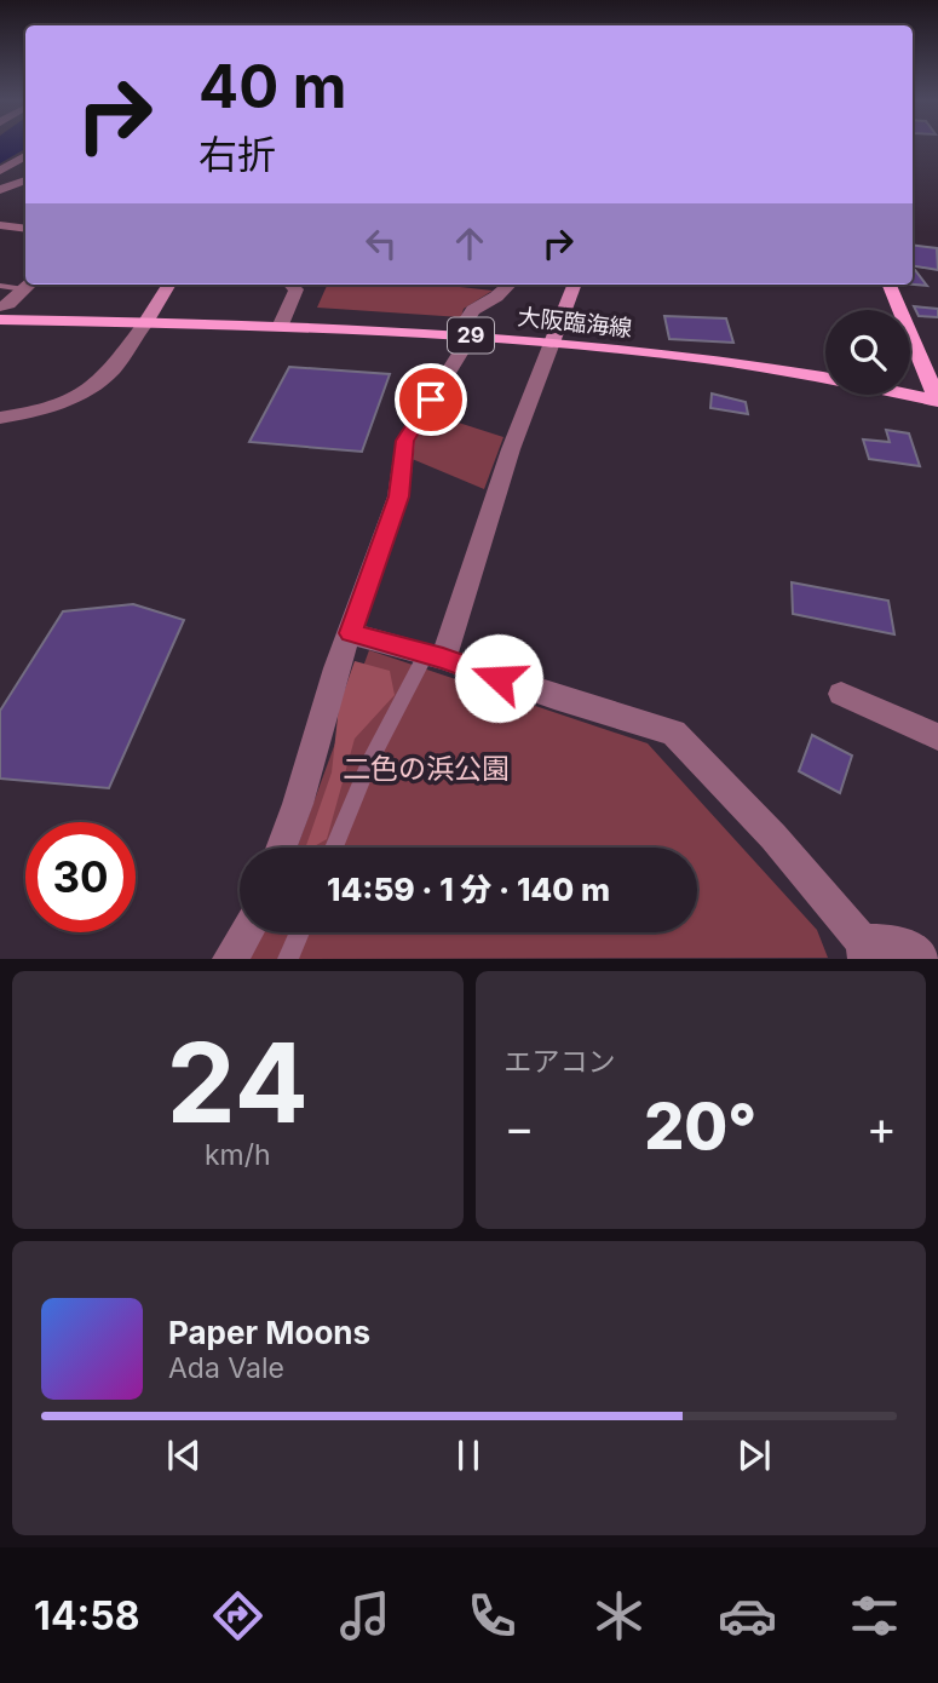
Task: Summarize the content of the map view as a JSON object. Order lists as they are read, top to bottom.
{
  "streets": {
    "main road": ["大阪臨海線", "29"]
  },
  "parks": ["二色の浜公園"],
  "page": {
    "turn": ["40 m", "右折"],
    "limit": "30",
    "trip": "14:59 · 1 分 · 140 m",
    "tile": [
      ["24", "km/h"],
      "エアコン"
    ],
    "heat": ["−", "20°", "+"],
    "song": ["Paper Moons", "Ada Vale"],
    "tabs": "14:58"
  }
}
